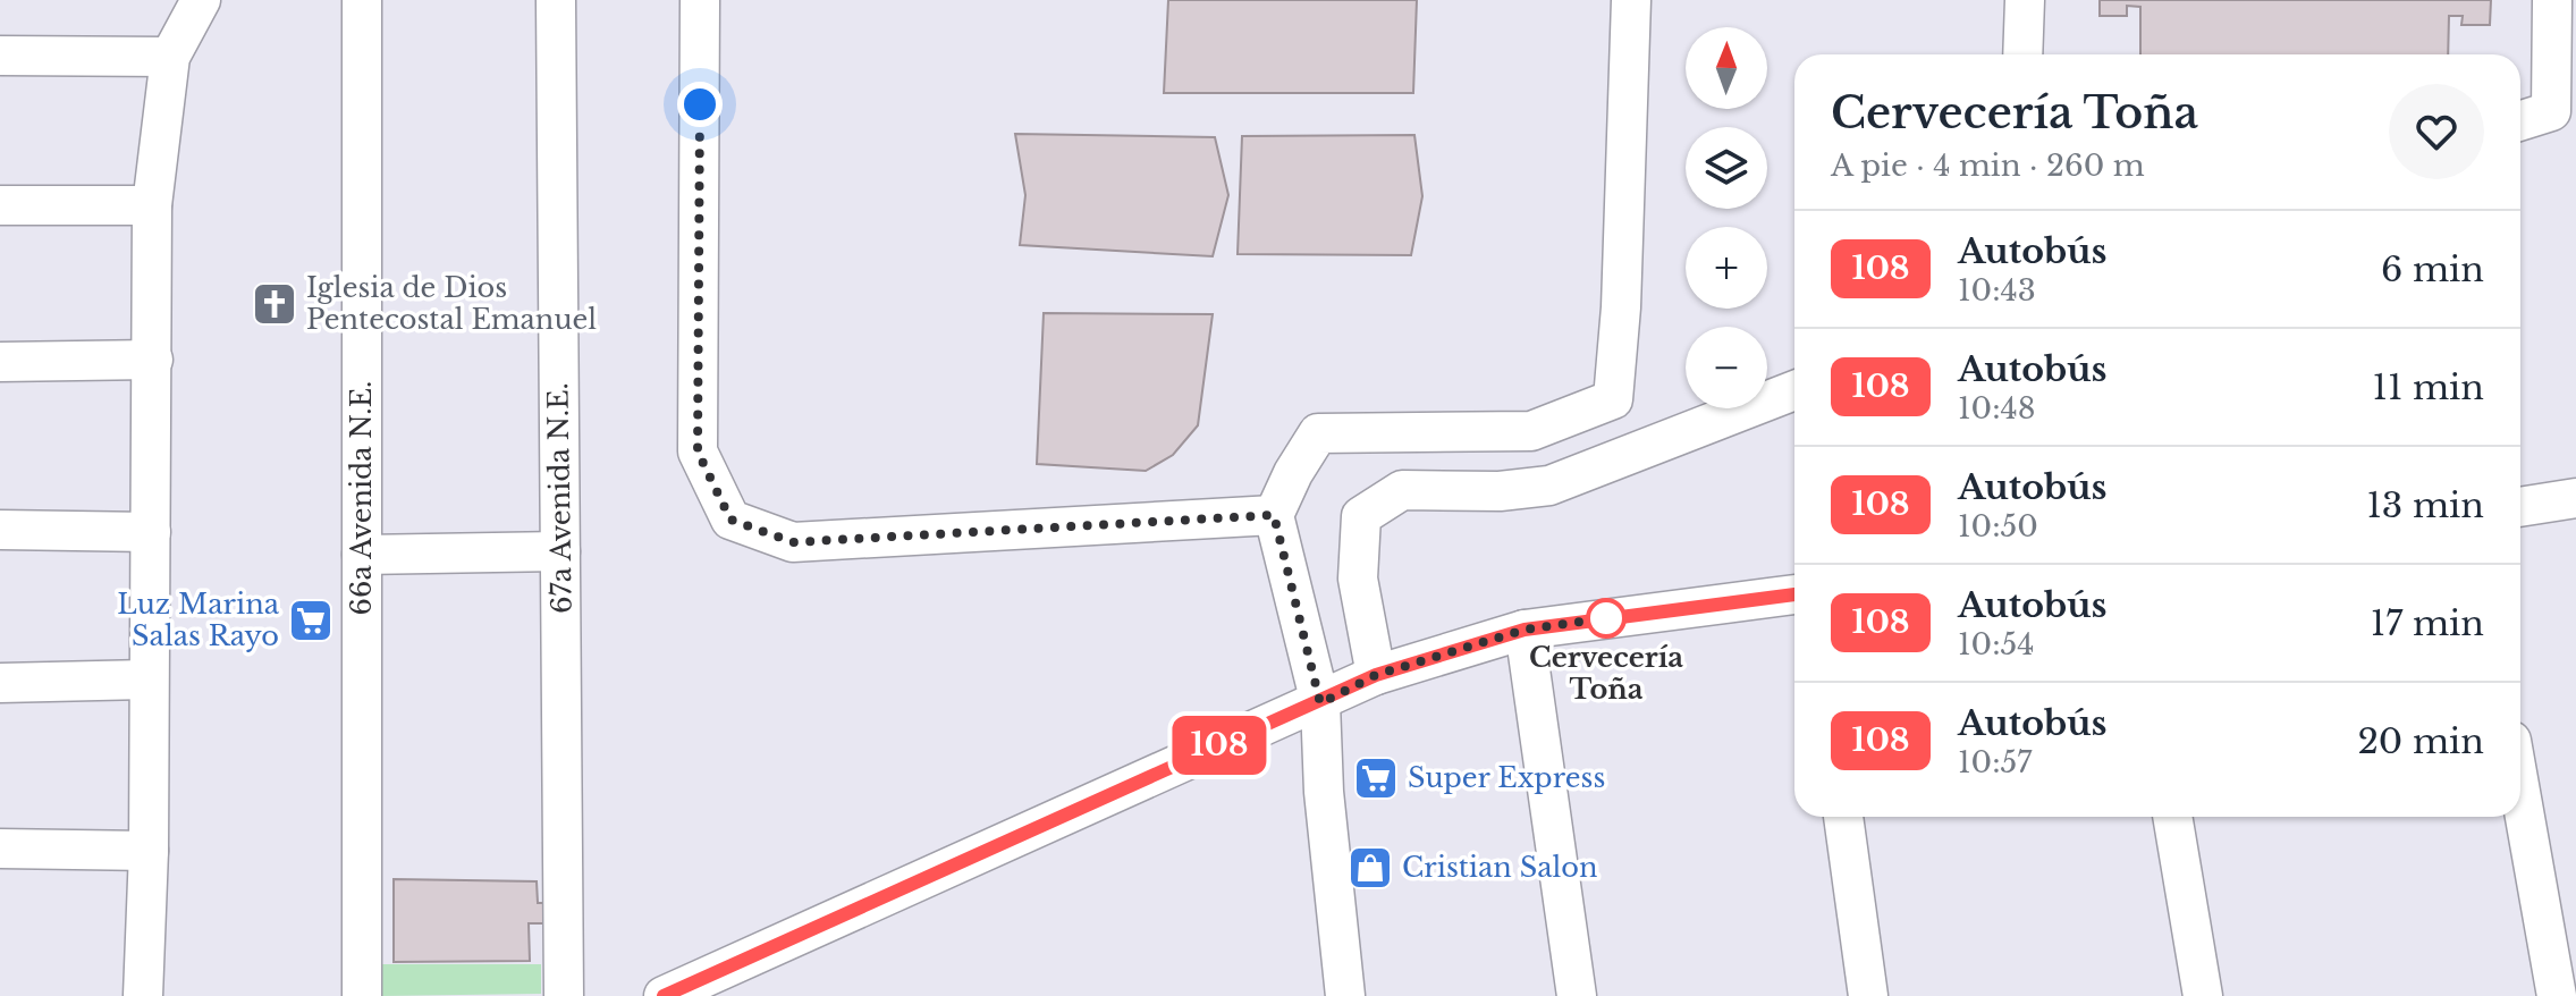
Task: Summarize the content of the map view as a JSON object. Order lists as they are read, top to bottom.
{
  "streets": {
    "street": ["66a Avenida N.E.", "67a Avenida N.E."]
  },
  "places": {
    "church": ["Iglesia de Dios Pentecostal Emanuel"],
    "other": ["Cervecería Toña"],
    "supermarket": ["Luz Marina Salas Rayo", "Super Express"],
    "shop": ["Cristian Salon"]
  },
  "lines": ["bus line 108"],
  "north": "top",
  "page": {
    "on_map": "108",
    "map_buttons": ["+", "−"],
    "heading": ["Cervecería Toña", "A pie · 4 min · 260 m"],
    "list": [
      {
        "mark": "108",
        "name": "Autobús",
        "note": "10:43",
        "value": "6 min"
      },
      {
        "mark": "108",
        "name": "Autobús",
        "note": "10:48",
        "value": "11 min"
      },
      {
        "mark": "108",
        "name": "Autobús",
        "note": "10:50",
        "value": "13 min"
      },
      {
        "mark": "108",
        "name": "Autobús",
        "note": "10:54",
        "value": "17 min"
      },
      {
        "mark": "108",
        "name": "Autobús",
        "note": "10:57",
        "value": "20 min"
      }
    ]
  }
}
